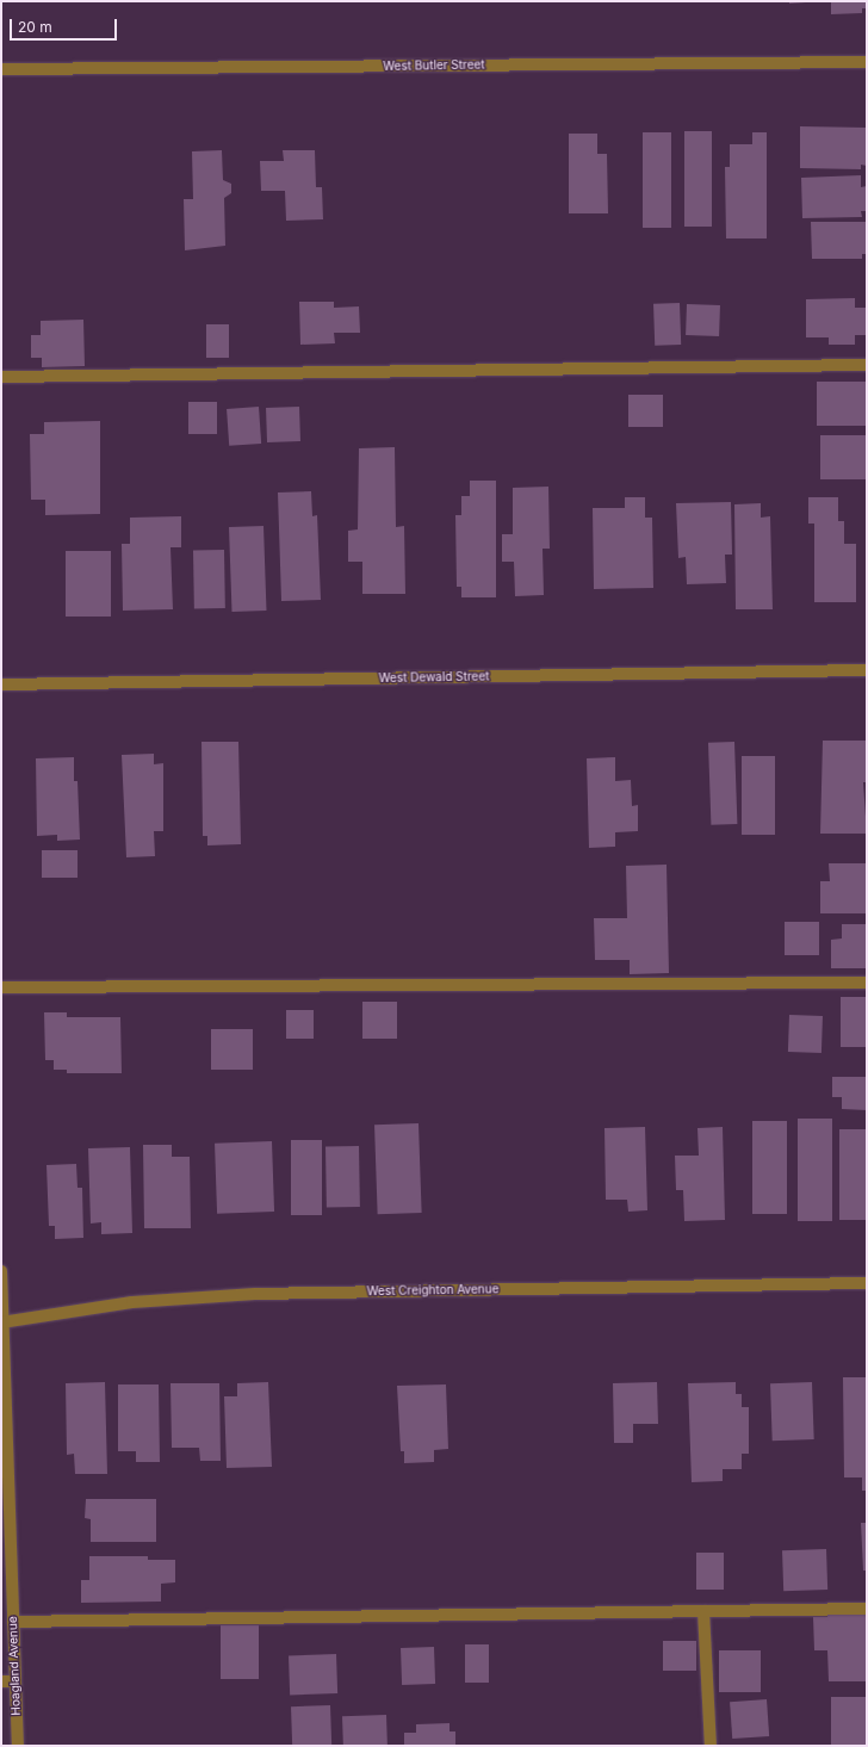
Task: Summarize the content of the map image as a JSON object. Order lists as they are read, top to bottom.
{
  "streets": {
    "street": [
      "West Butler Street",
      "West Dewald Street",
      "West Creighton Avenue",
      "Hoagland Avenue"
    ]
  },
  "crossings": [
    ["West Creighton Avenue", "Hoagland Avenue"]
  ],
  "scale_bar": "20 m"
}
